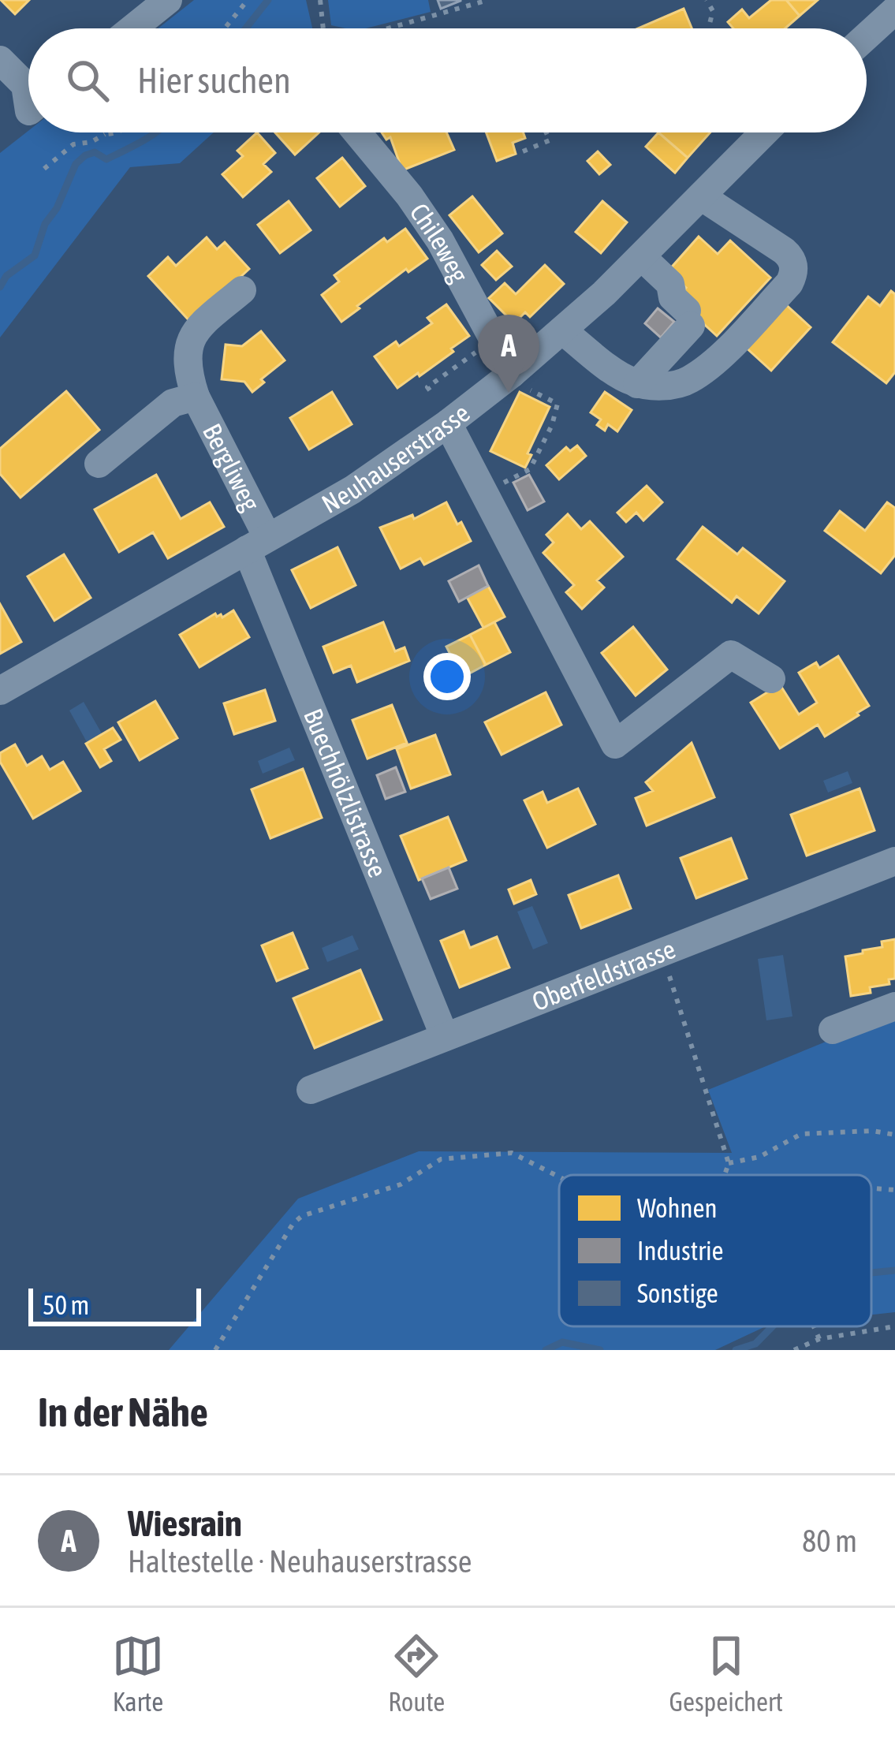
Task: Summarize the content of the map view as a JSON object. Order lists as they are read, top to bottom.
{
  "streets": {
    "street": [
      "Chileweg",
      "Neuhauserstrasse",
      "Bergliweg",
      "Buechhölzlistrasse",
      "Oberfeldstrasse"
    ]
  },
  "crossings": [
    ["Chileweg", "Neuhauserstrasse"],
    ["Neuhauserstrasse", "Bergliweg"],
    ["Neuhauserstrasse", "Buechhölzlistrasse"],
    ["Bergliweg", "Buechhölzlistrasse"],
    ["Buechhölzlistrasse", "Oberfeldstrasse"]
  ],
  "legend": ["Wohnen", "Industrie", "Sonstige"],
  "scale_bar": "50 m",
  "page": {
    "search": "Hier suchen",
    "pins": "A",
    "scale": "50 m",
    "heading": "In der Nähe",
    "list": [
      {
        "mark": "A",
        "name": "Wiesrain",
        "note": "Haltestelle · Neuhauserstrasse",
        "value": "80 m"
      }
    ],
    "nav": ["Karte", "Route", "Gespeichert"]
  }
}
